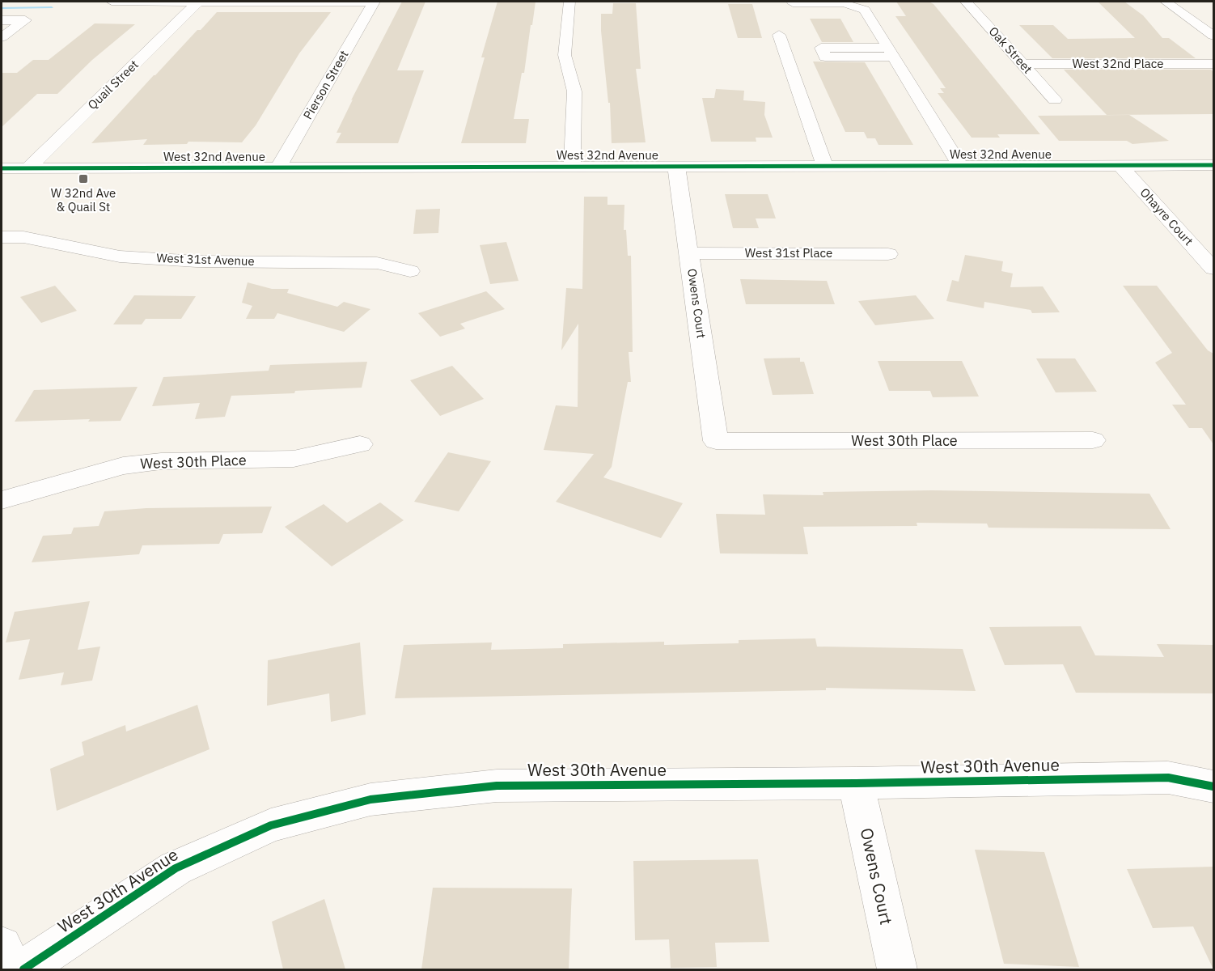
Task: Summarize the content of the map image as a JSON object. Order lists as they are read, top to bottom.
{
  "streets": {
    "street": [
      "Oak Street",
      "West 32nd Place",
      "Quail Street",
      "Pierson Street",
      "West 32nd Avenue",
      "Ohayre Court",
      "West 31st Place",
      "West 31st Avenue",
      "Owens Court",
      "West 30th Place",
      "West 30th Avenue"
    ]
  },
  "crossings": [
    ["Oak Street", "West 32nd Place"],
    ["Quail Street", "West 32nd Avenue"],
    ["Pierson Street", "West 32nd Avenue"],
    ["West 32nd Avenue", "Ohayre Court"],
    ["West 32nd Avenue", "Owens Court"],
    ["West 31st Place", "Owens Court"],
    ["Owens Court", "West 30th Place"],
    ["Owens Court", "West 30th Avenue"]
  ],
  "places": {
    "transit": ["W 32nd Ave & Quail St"]
  }
}
